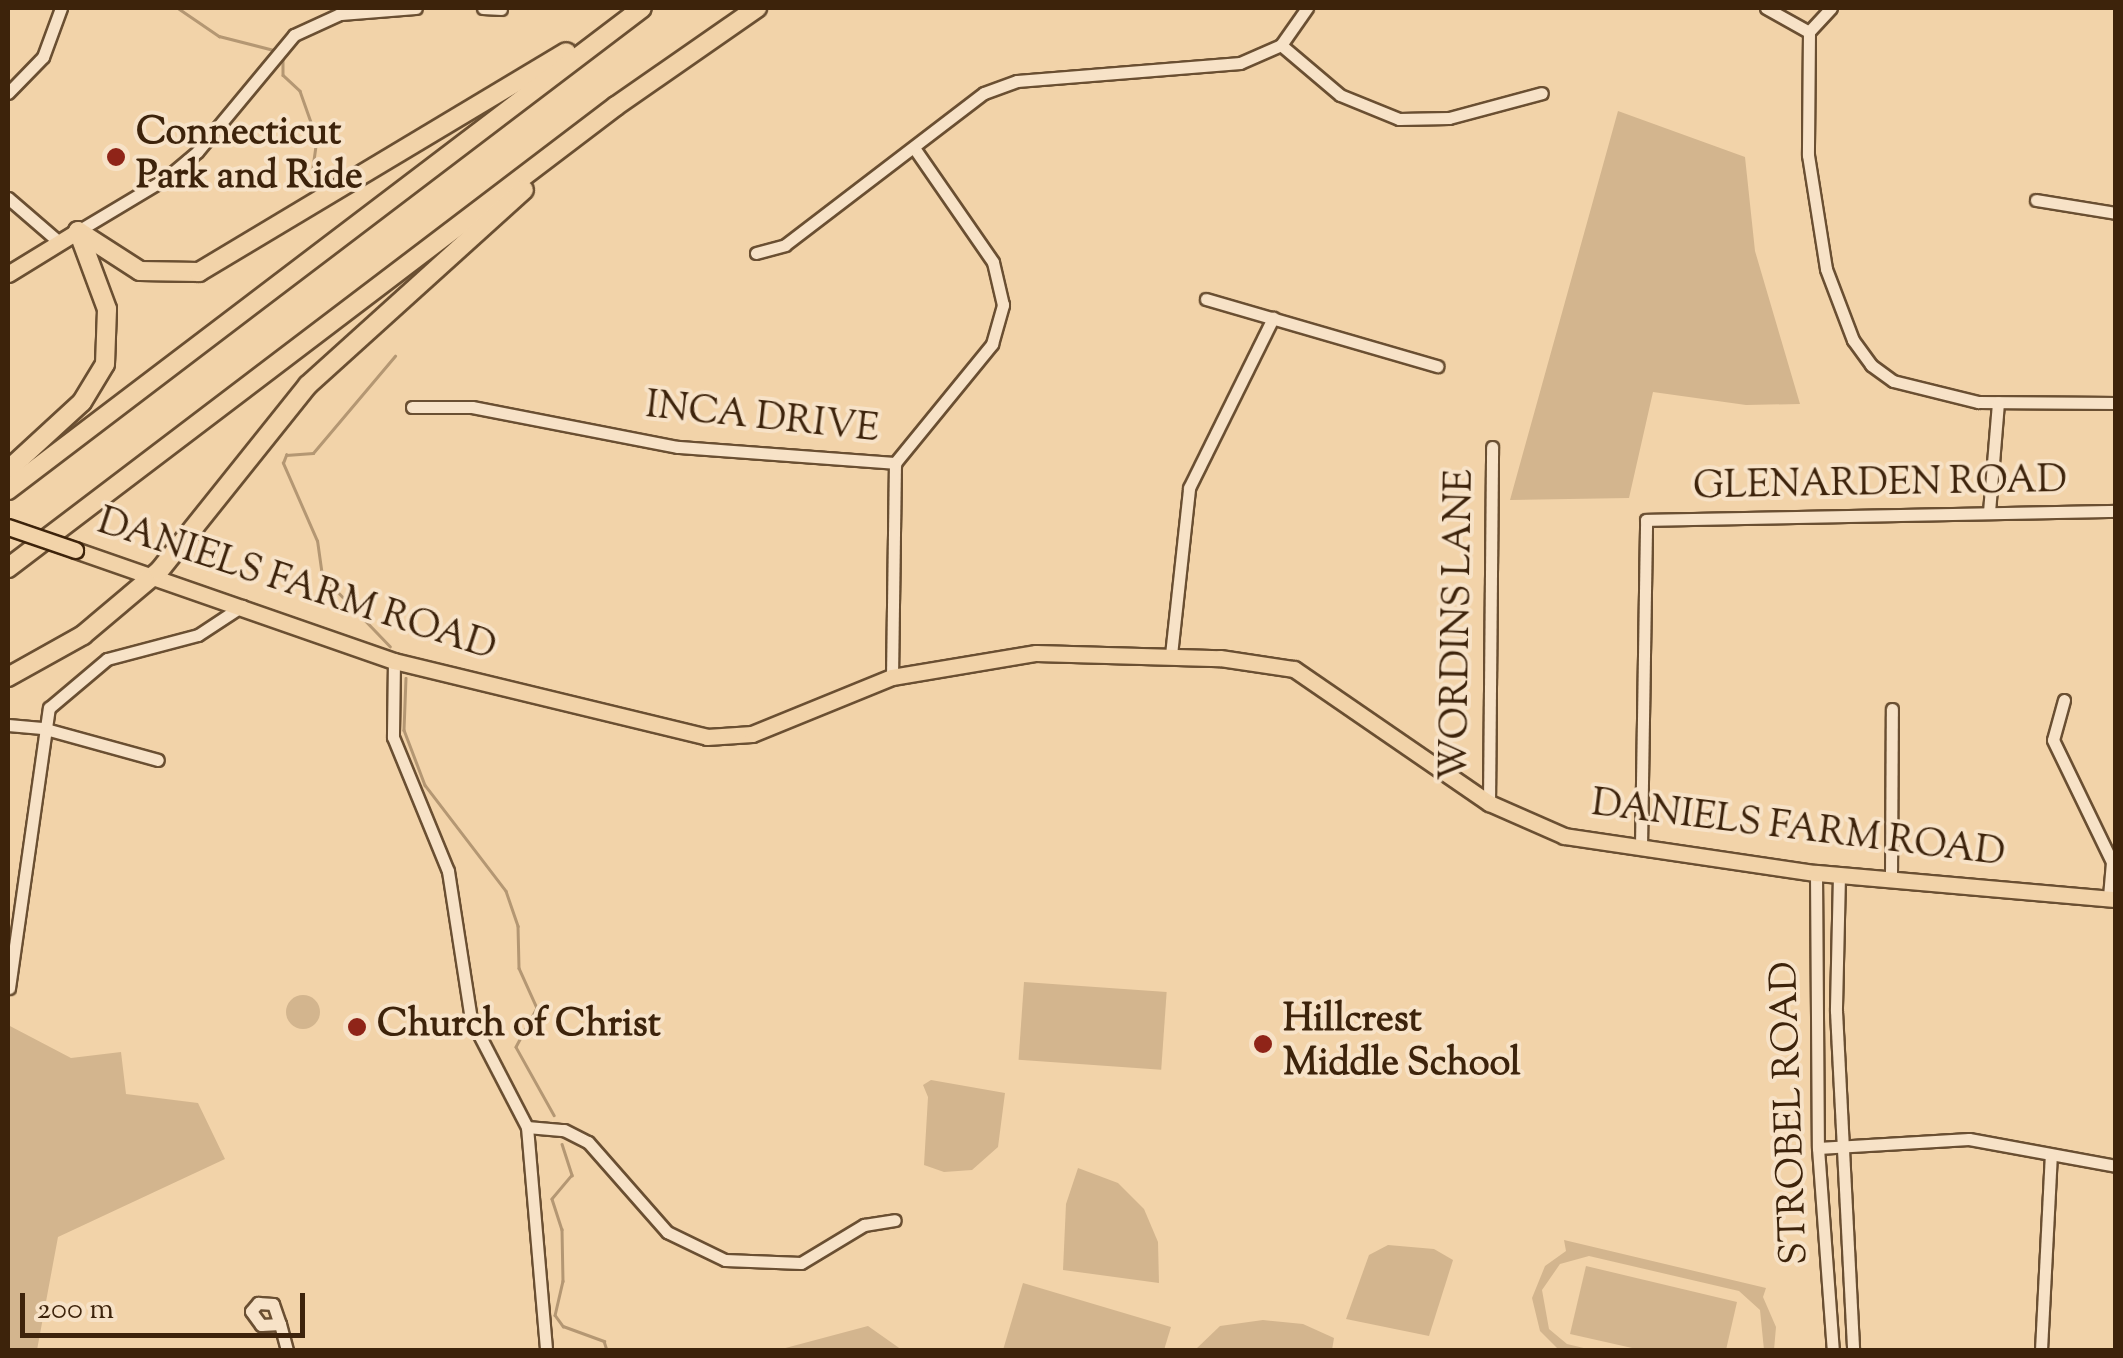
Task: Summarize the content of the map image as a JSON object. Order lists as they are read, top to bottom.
{
  "streets": {
    "main road": ["DANIELS FARM ROAD"],
    "street": [
      "INCA DRIVE",
      "GLENARDEN ROAD",
      "WORDINS LANE",
      "STROBEL ROAD"
    ]
  },
  "crossings": [
    ["INCA DRIVE", "DANIELS FARM ROAD"],
    ["GLENARDEN ROAD", "DANIELS FARM ROAD"],
    ["DANIELS FARM ROAD", "WORDINS LANE"],
    ["DANIELS FARM ROAD", "STROBEL ROAD"]
  ],
  "places": ["Connecticut Park and Ride", "Church of Christ", "Hillcrest Middle School"],
  "scale_bar": "200 m"
}
